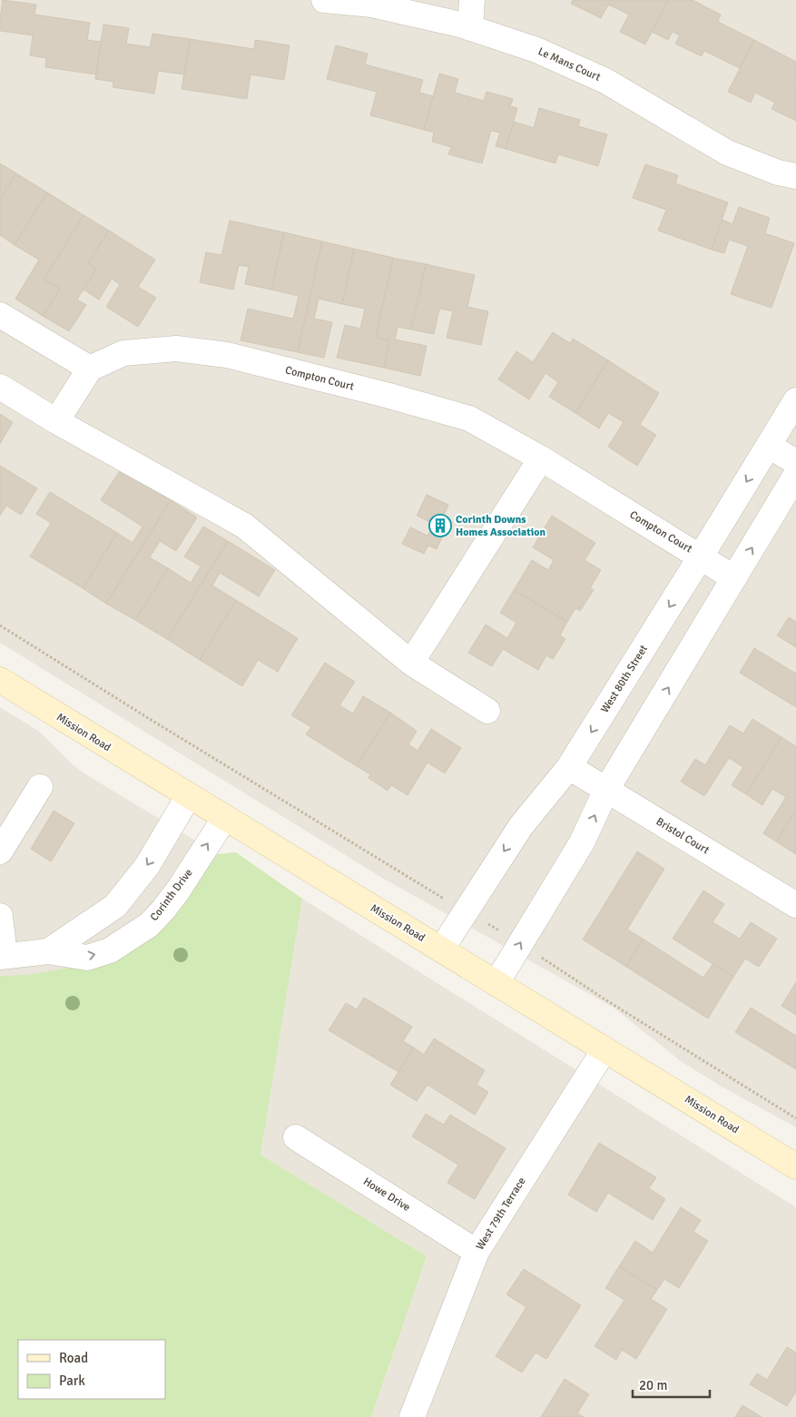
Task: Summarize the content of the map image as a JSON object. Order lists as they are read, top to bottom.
{
  "streets": {
    "main road": ["Mission Road"],
    "street": [
      "Le Mans Court",
      "Compton Court",
      "West 80th Street",
      "Bristol Court",
      "Corinth Drive",
      "Howe Drive",
      "West 79th Terrace"
    ]
  },
  "crossings": [
    ["Compton Court", "West 80th Street"],
    ["West 80th Street", "Mission Road"],
    ["West 80th Street", "Bristol Court"],
    ["Mission Road", "Corinth Drive"],
    ["Mission Road", "West 79th Terrace"],
    ["Howe Drive", "West 79th Terrace"]
  ],
  "places": {
    "building": ["Corinth Downs Homes Association"]
  },
  "legend": ["Road", "Park"],
  "scale_bar": "20 m"
}
